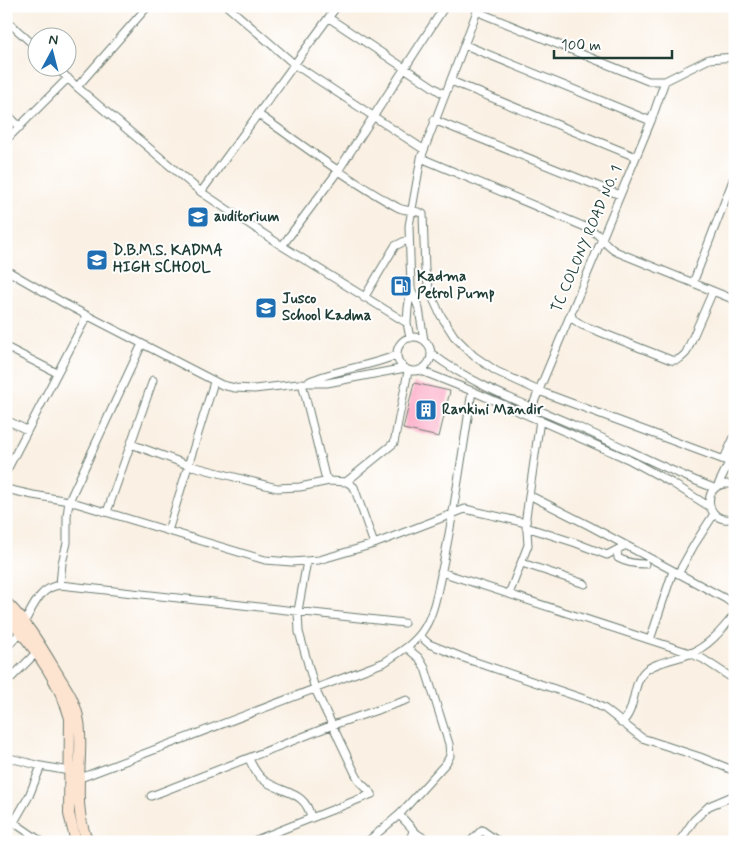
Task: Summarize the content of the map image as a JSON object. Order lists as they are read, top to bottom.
{
  "streets": {
    "street": ["TC COLONY ROAD NO. 1"]
  },
  "places": {
    "school or university": ["auditorium", "D.B.M.S. KADMA HIGH SCHOOL", "Jusco School Kadma"],
    "fuel station": ["Kadma Petrol Pump"],
    "building": ["Rankini Mandir"]
  },
  "scale_bar": "100 m",
  "north": "top"
}
